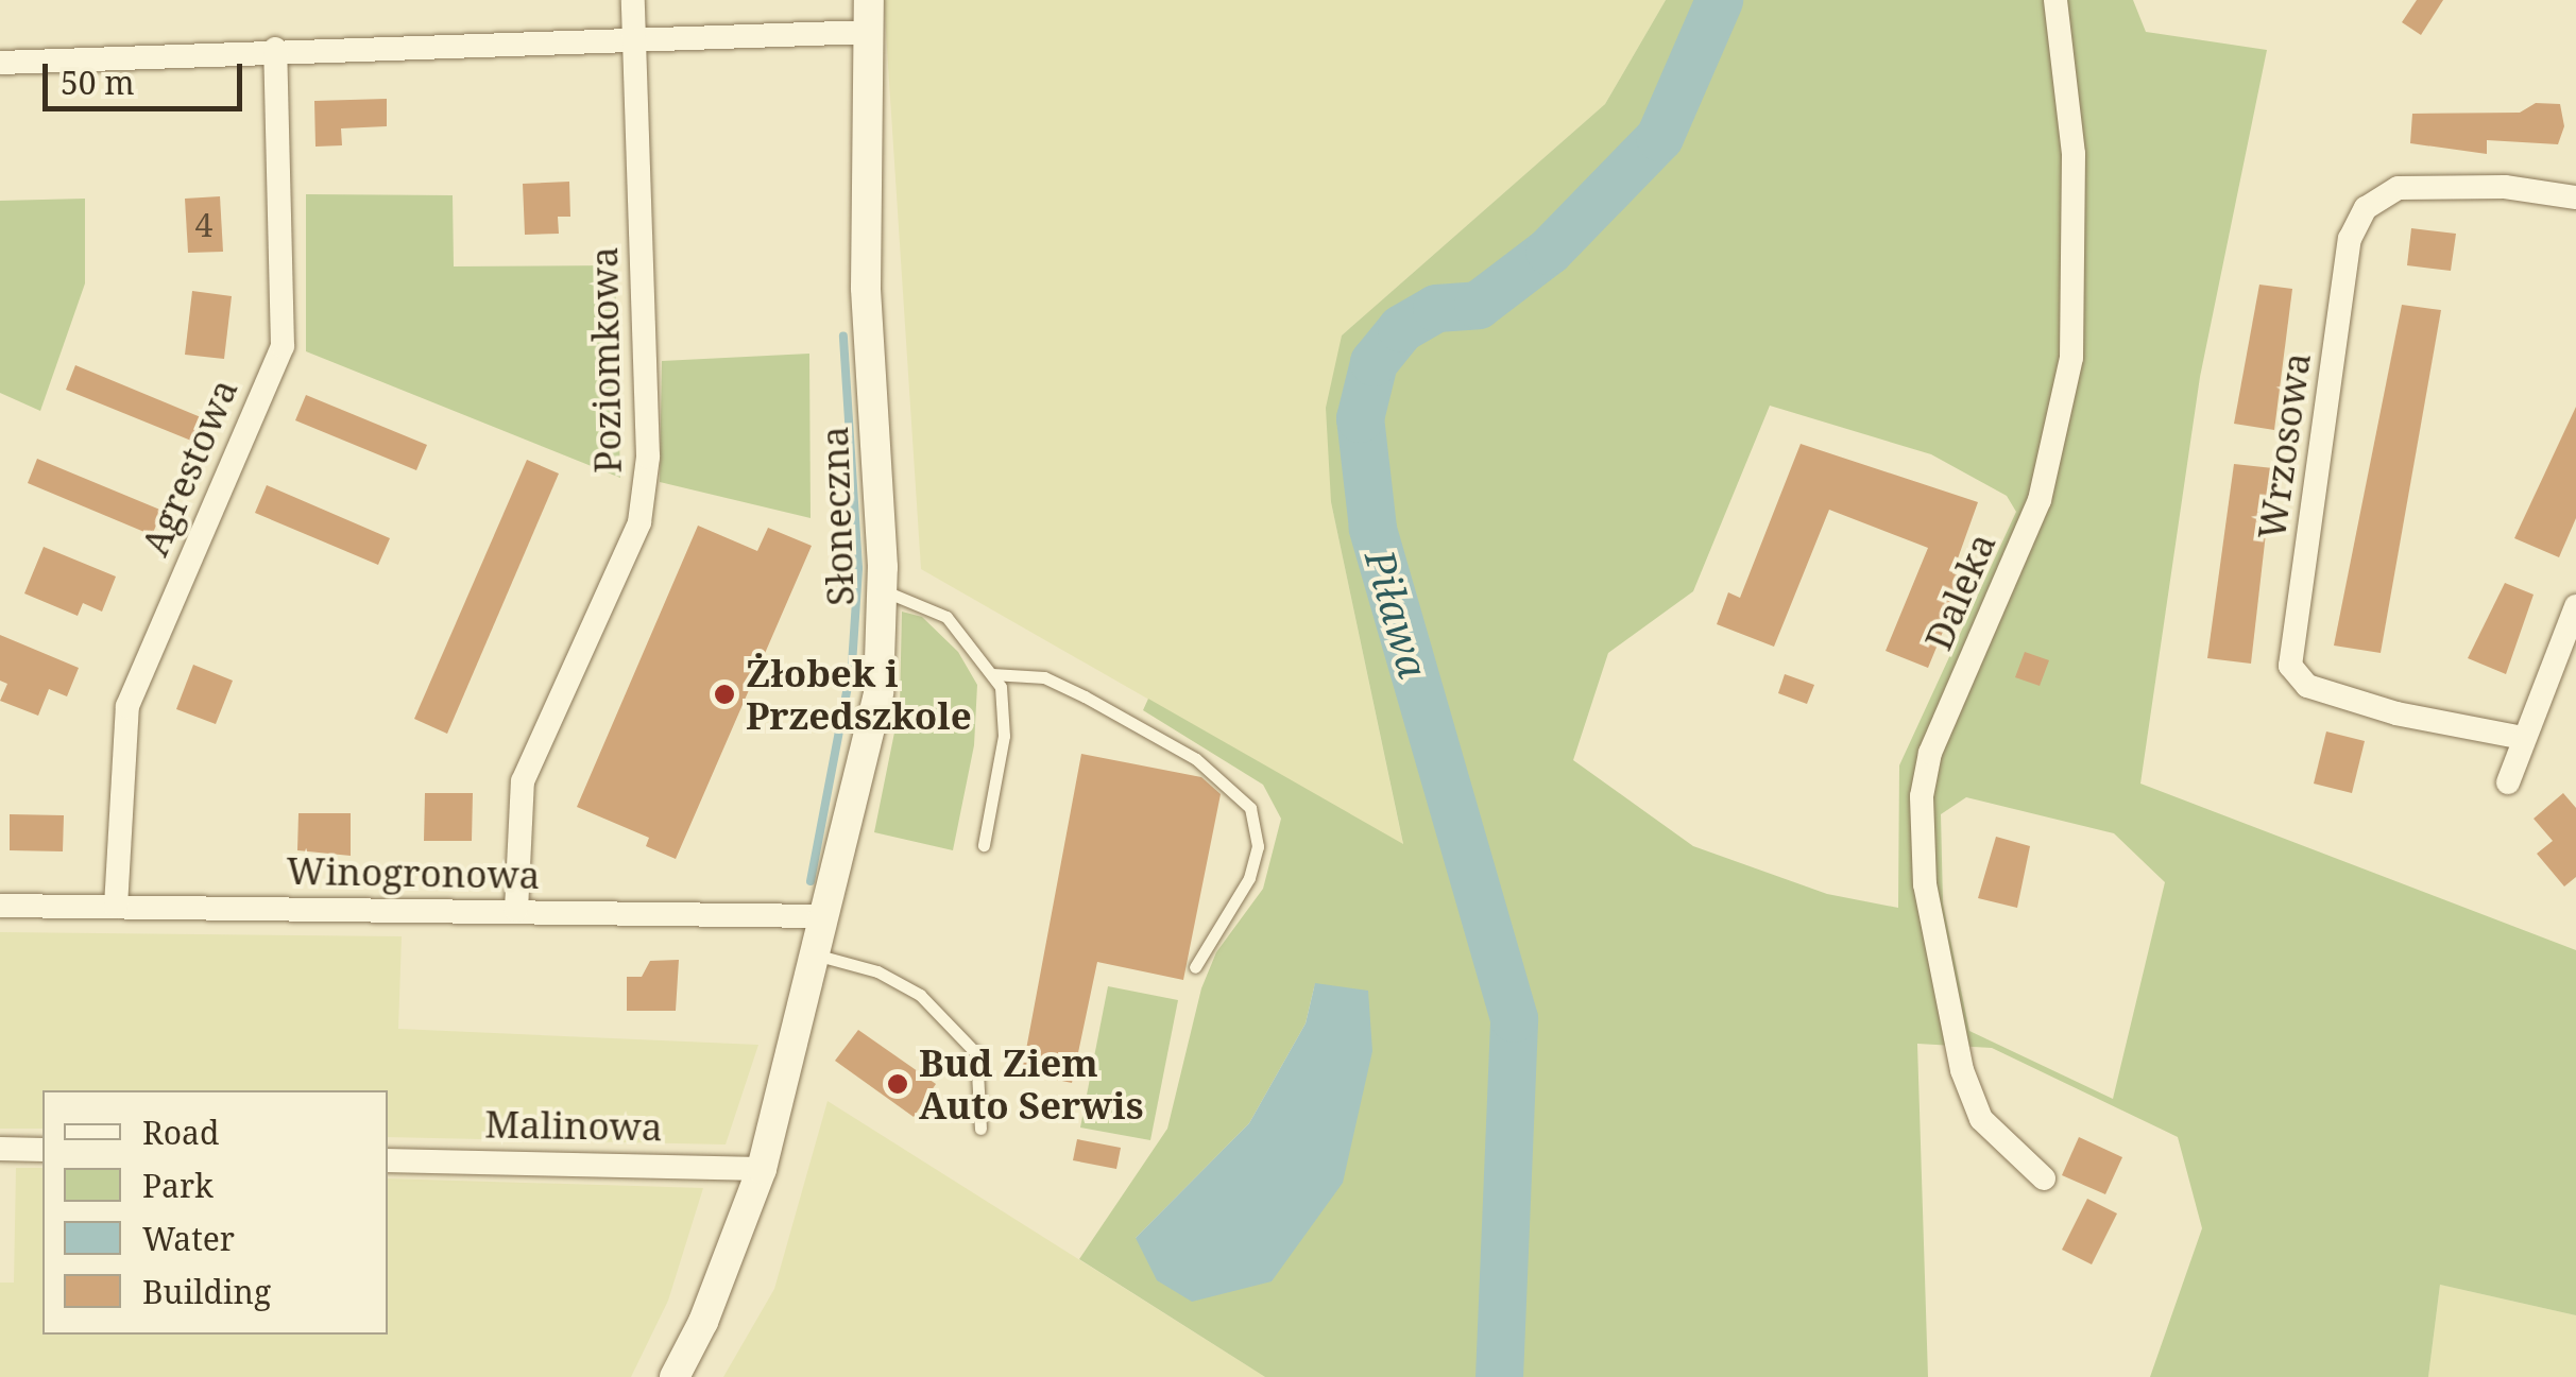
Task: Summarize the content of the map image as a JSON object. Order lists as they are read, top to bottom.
{
  "streets": {
    "street": [
      "Poziomkowa",
      "Wrzosowa",
      "Agrestowa",
      "Słoneczna",
      "Daleka",
      "Winogronowa",
      "Malinowa"
    ]
  },
  "crossings": [
    ["Poziomkowa", "Winogronowa"],
    ["Agrestowa", "Winogronowa"],
    ["Słoneczna", "Winogronowa"],
    ["Słoneczna", "Malinowa"]
  ],
  "water": ["Piława"],
  "places": ["Żłobek i Przedszkole", "Bud Ziem Auto Serwis"],
  "house_numbers": ["4"],
  "legend": [
    "Road",
    "Park",
    "Water",
    "Building"
  ],
  "scale_bar": "50 m"
}
